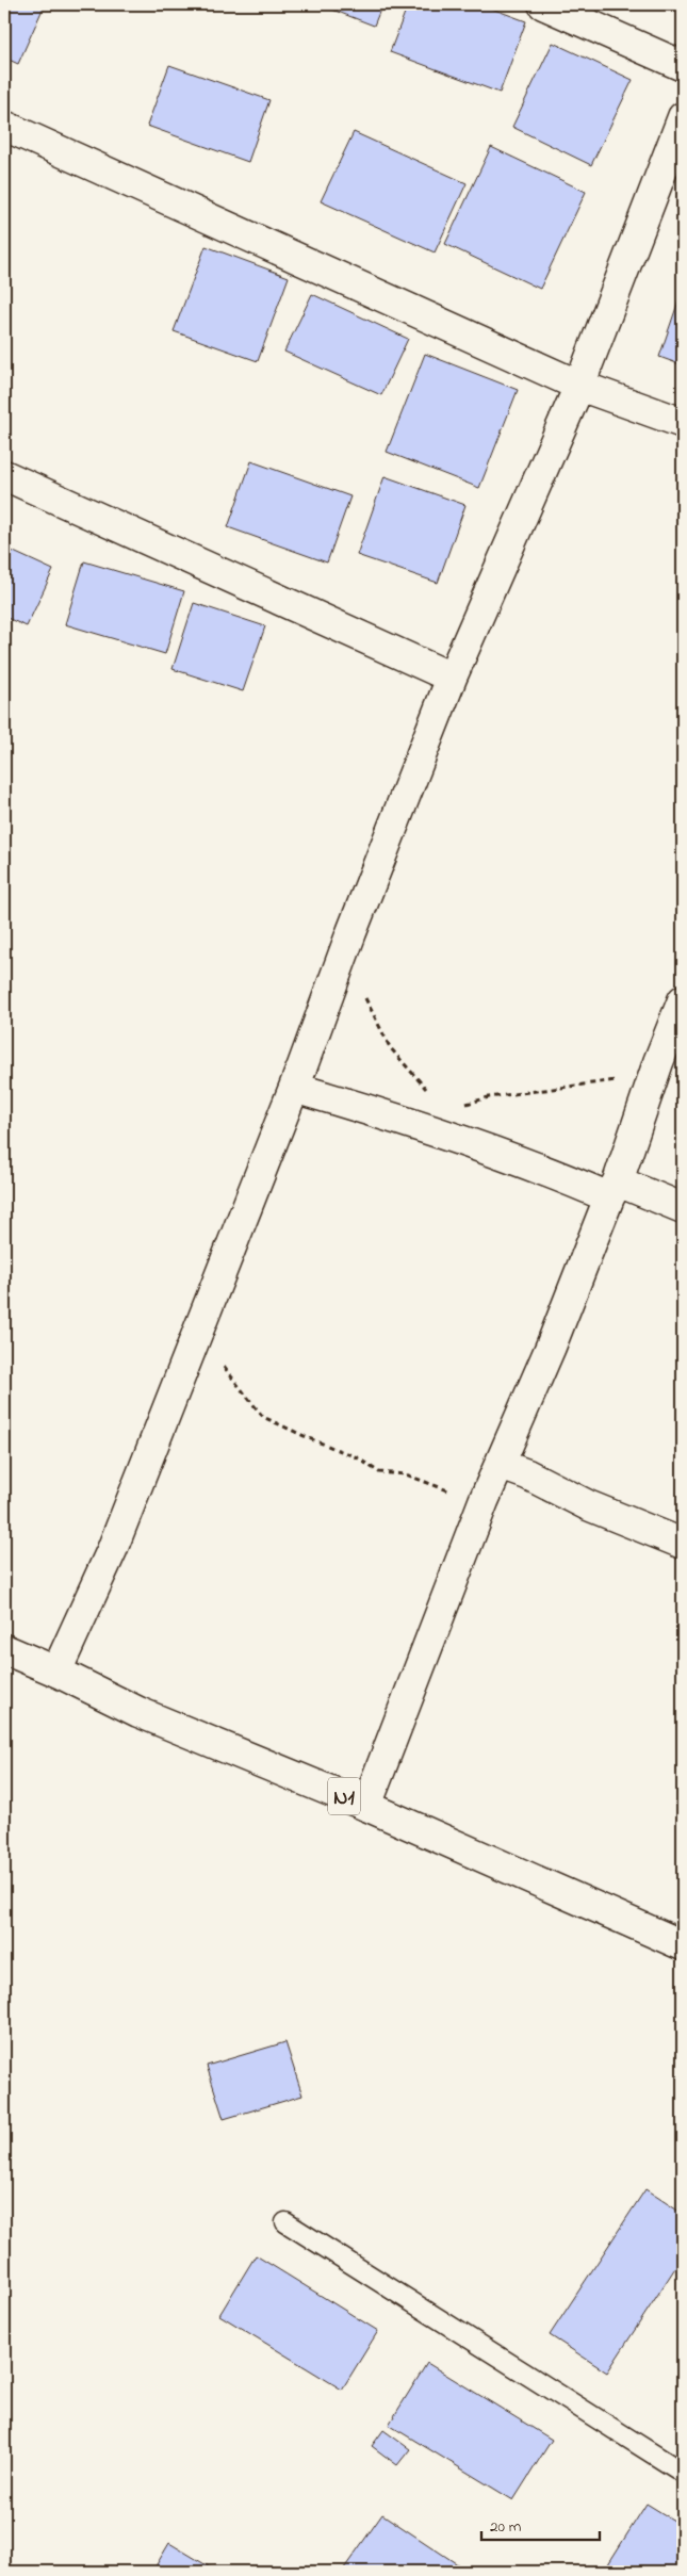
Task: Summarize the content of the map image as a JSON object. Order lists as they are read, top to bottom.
{
  "streets": {
    "street": ["N1"]
  },
  "scale_bar": "20 m"
}
